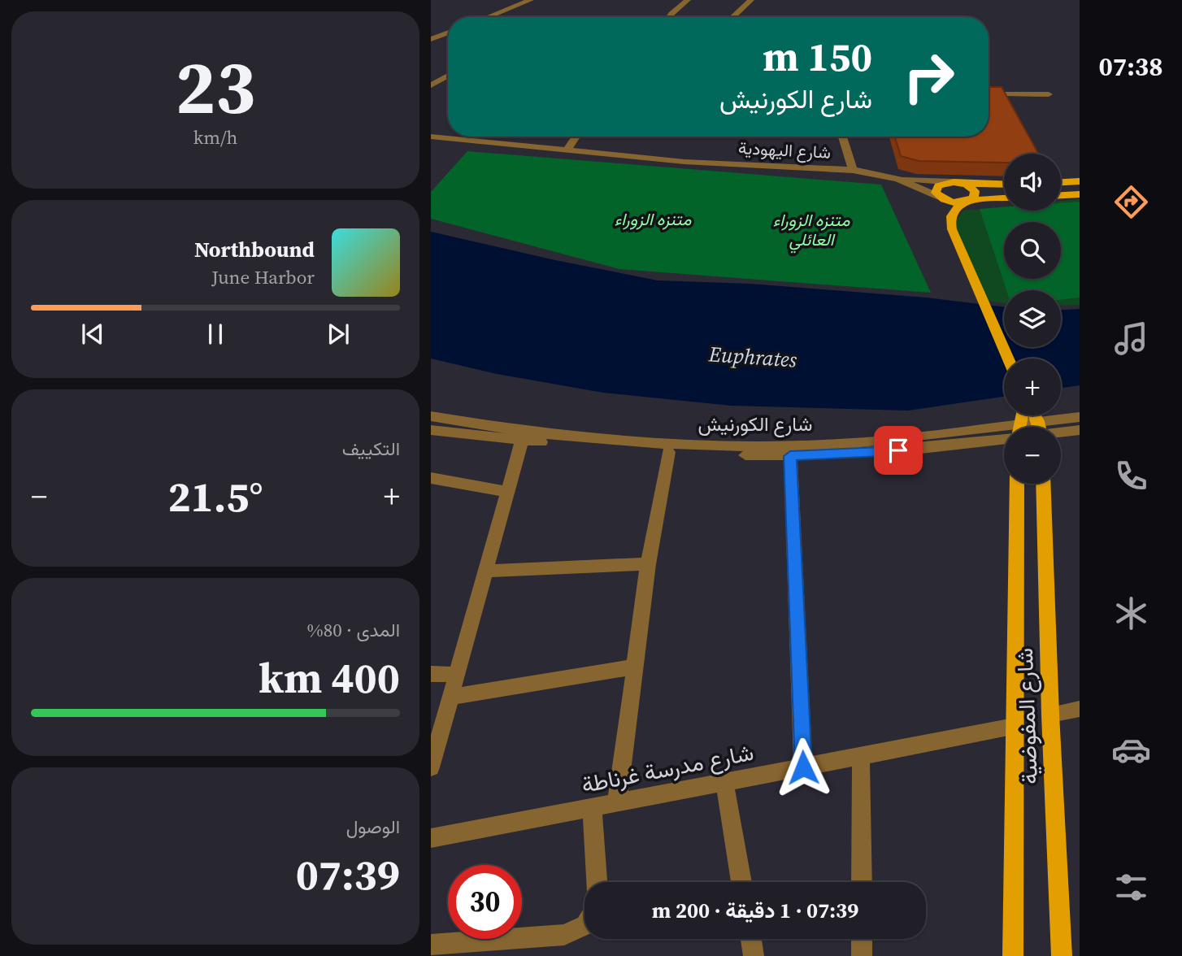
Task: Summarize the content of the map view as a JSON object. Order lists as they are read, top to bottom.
{
  "streets": {
    "main road": ["شارع المفوضية"],
    "street": ["شارع اليهودية", "شارع الكورنيش", "شارع مدرسة غرناطة"]
  },
  "crossings": [
    ["شارع المفوضية", "شارع مدرسة غرناطة"]
  ],
  "water": ["Euphrates"],
  "parks": ["متنزه الزوراء", "متنزه الزوراء العائلي"],
  "page": {
    "tabs": "07:38",
    "tile": [
      ["23", "km/h"],
      "التكييف",
      ["المدى · 80%", "400 km"],
      ["الوصول", "07:39"]
    ],
    "turn": ["150 m", "شارع الكورنيش"],
    "map_buttons": ["+", "−"],
    "song": ["Northbound", "June Harbor"],
    "heat": ["−", "21.5°", "+"],
    "limit": "30",
    "trip": "07:39 · 1 دقيقة · 200 m"
  }
}
